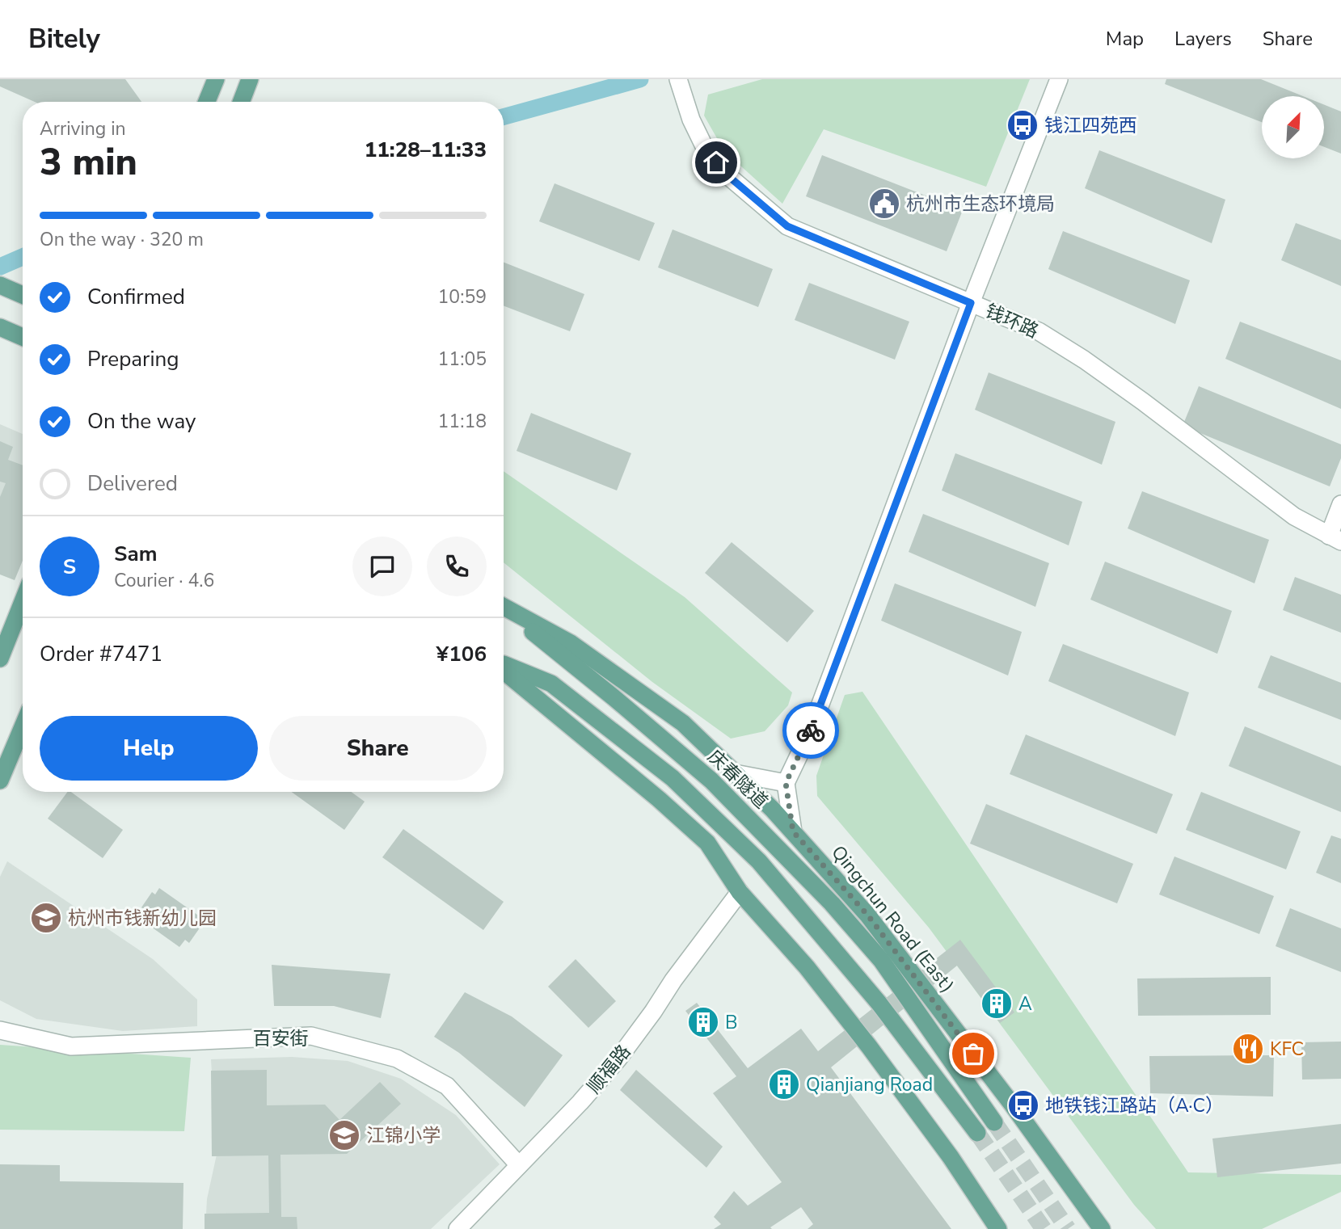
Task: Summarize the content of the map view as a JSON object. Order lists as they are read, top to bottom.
{
  "streets": {
    "main road": ["庆春隧道", "Qingchun Road (East)"],
    "street": ["钱环路", "百安街", "顺福路"]
  },
  "crossings": [
    ["百安街", "顺福路"]
  ],
  "places": {
    "bus stop": ["钱江四苑西", "地铁钱江路站（A·C）"],
    "public building": ["杭州市生态环境局"],
    "school or university": ["杭州市钱新幼儿园", "江锦小学"],
    "building": ["A", "B", "Qianjiang Road"],
    "restaurant": ["KFC"]
  },
  "north": "top right",
  "page": {
    "header": "Bitely",
    "nav": ["Map", "Layers", "Share"],
    "heading": ["3 min", "Arriving in", "11:28–11:33"],
    "panel": [
      "Sam",
      "Courier · 4.6",
      "Order #7471",
      "¥106"
    ],
    "bar": "On the way · 320 m",
    "list": [
      ["Confirmed", "10:59"],
      ["Preparing", "11:05"],
      ["On the way", "11:18"],
      "Delivered"
    ],
    "round": "S",
    "buttons": ["Help", "Share"]
  }
}
